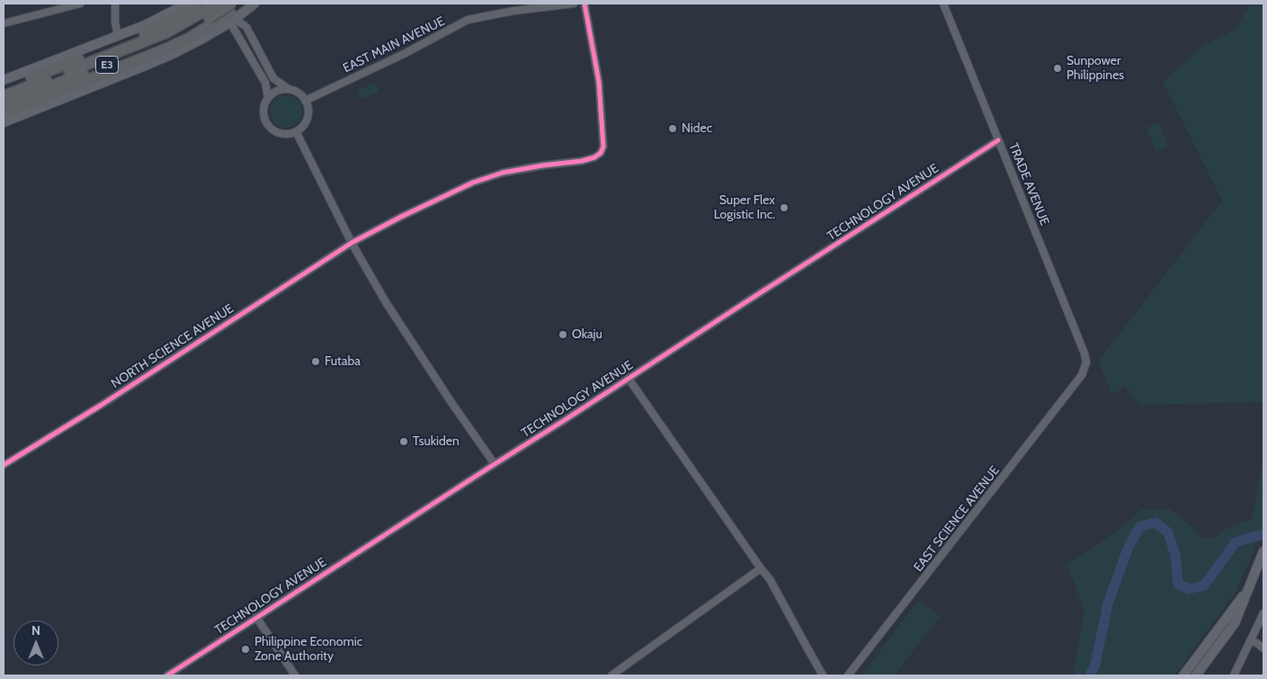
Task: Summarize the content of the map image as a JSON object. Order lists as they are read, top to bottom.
{
  "streets": {
    "highway": ["E3"],
    "street": [
      "EAST MAIN AVENUE",
      "TRADE AVENUE",
      "TECHNOLOGY AVENUE",
      "NORTH SCIENCE AVENUE",
      "EAST SCIENCE AVENUE"
    ]
  },
  "crossings": [
    ["TRADE AVENUE", "TECHNOLOGY AVENUE"],
    ["TRADE AVENUE", "EAST SCIENCE AVENUE"]
  ],
  "places": [
    "Sunpower Philippines",
    "Nidec",
    "Super Flex Logistic Inc.",
    "Okaju",
    "Futaba",
    "Tsukiden",
    "Philippine Economic Zone Authority"
  ],
  "north": "top"
}
